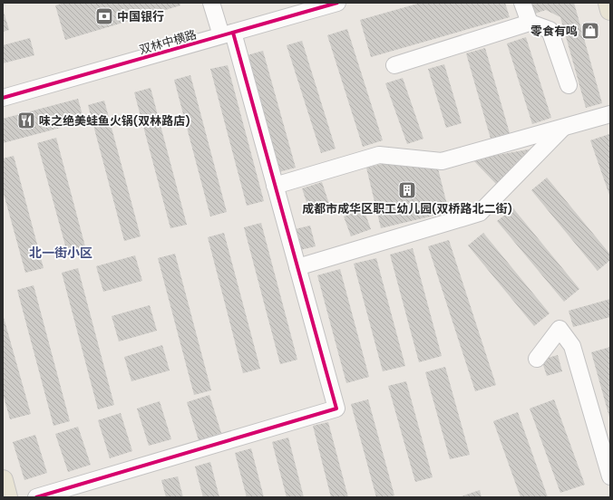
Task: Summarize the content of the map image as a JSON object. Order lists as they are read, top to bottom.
{
  "streets": {
    "street": ["双林中横路"]
  },
  "districts": ["北一街小区"],
  "places": {
    "bank": ["中国银行"],
    "shop": ["零食有鸣"],
    "restaurant": ["味之绝美蛙鱼火锅(双林路店)"],
    "building": ["成都市成华区职工幼儿园(双桥路北二街)"]
  }
}
